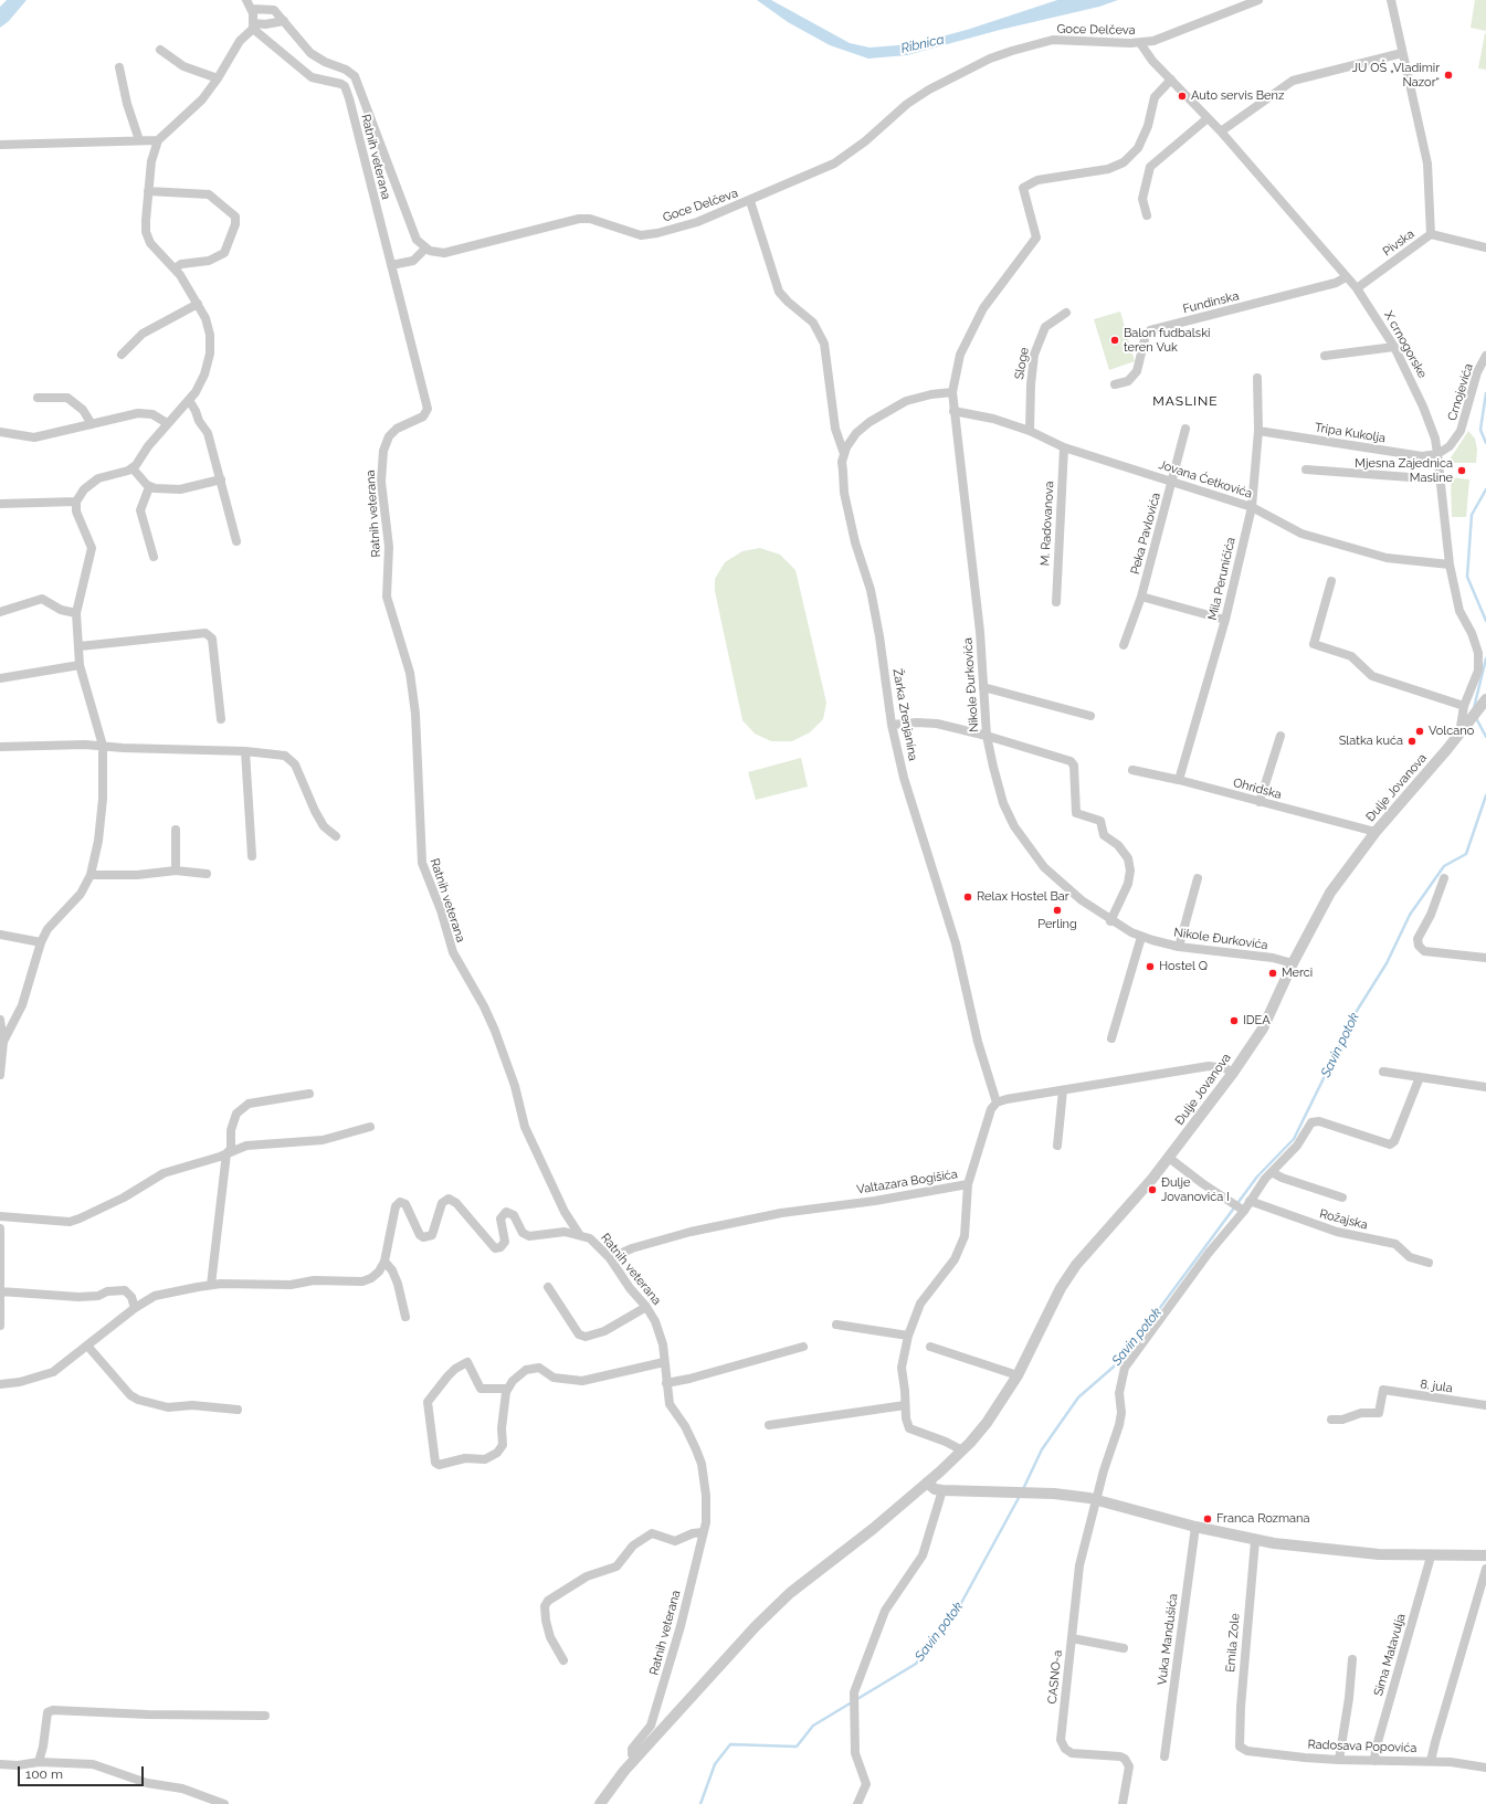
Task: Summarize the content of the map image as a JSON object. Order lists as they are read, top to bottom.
{
  "streets": {
    "street": [
      "Goce Delčeva",
      "Ratnih veterana",
      "Pivska",
      "Fundinska",
      "X crnogorske",
      "Sloge",
      "Crnojevića",
      "Tripa Kukolja",
      "Jovana Ćetkovića",
      "M. Radovanova",
      "Peka Pavlovića",
      "Mila Peruničića",
      "Nikole Đurkovića",
      "Žarka Zrenjanina",
      "Đulje Jovanova",
      "Ohridska",
      "Valtazara Bogišića",
      "Rožajska",
      "8. jula",
      "Vuka Mandušića",
      "Emila Zole",
      "Sima Matavulja",
      "CASNO-a",
      "Radosava Popovića"
    ]
  },
  "crossings": [
    ["Goce Delčeva", "X crnogorske"],
    ["Ratnih veterana", "Đulje Jovanova"],
    ["Ratnih veterana", "Valtazara Bogišića"],
    ["Pivska", "X crnogorske"],
    ["Fundinska", "X crnogorske"],
    ["X crnogorske", "Crnojevića"],
    ["X crnogorske", "Tripa Kukolja"],
    ["X crnogorske", "Jovana Ćetkovića"],
    ["X crnogorske", "Nikole Đurkovića"],
    ["X crnogorske", "Đulje Jovanova"],
    ["Sloge", "Jovana Ćetkovića"],
    ["Crnojevića", "Tripa Kukolja"],
    ["Tripa Kukolja", "Mila Peruničića"],
    ["Jovana Ćetkovića", "M. Radovanova"],
    ["Jovana Ćetkovića", "Peka Pavlovića"],
    ["Jovana Ćetkovića", "Mila Peruničića"],
    ["Jovana Ćetkovića", "Nikole Đurkovića"],
    ["Mila Peruničića", "Ohridska"],
    ["Nikole Đurkovića", "Žarka Zrenjanina"],
    ["Nikole Đurkovića", "Đulje Jovanova"],
    ["Žarka Zrenjanina", "Valtazara Bogišića"],
    ["Đulje Jovanova", "Ohridska"],
    ["Rožajska", "CASNO-a"],
    ["Emila Zole", "Radosava Popovića"],
    ["Sima Matavulja", "Radosava Popovića"]
  ],
  "districts": ["MASLINE"],
  "water": ["Ribnica", "Savin potok"],
  "places": [
    "JU OŠ „Vladimir Nazor“",
    "Auto servis Benz",
    "Balon fudbalski teren Vuk",
    "Mjesna Zajednica Masline",
    "Volcano",
    "Slatka kuća",
    "Relax Hostel Bar",
    "Perling",
    "Hostel Q",
    "Merci",
    "IDEA",
    "Đulje Jovanovića I",
    "Franca Rozmana"
  ],
  "scale_bar": "100 m"
}
